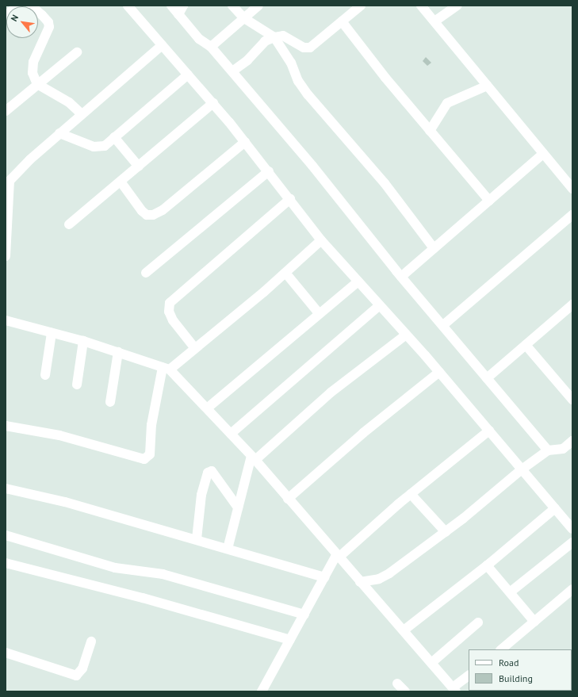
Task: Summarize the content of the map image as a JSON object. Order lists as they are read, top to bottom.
{
  "legend": ["Road", "Building"],
  "north": "top left"
}
